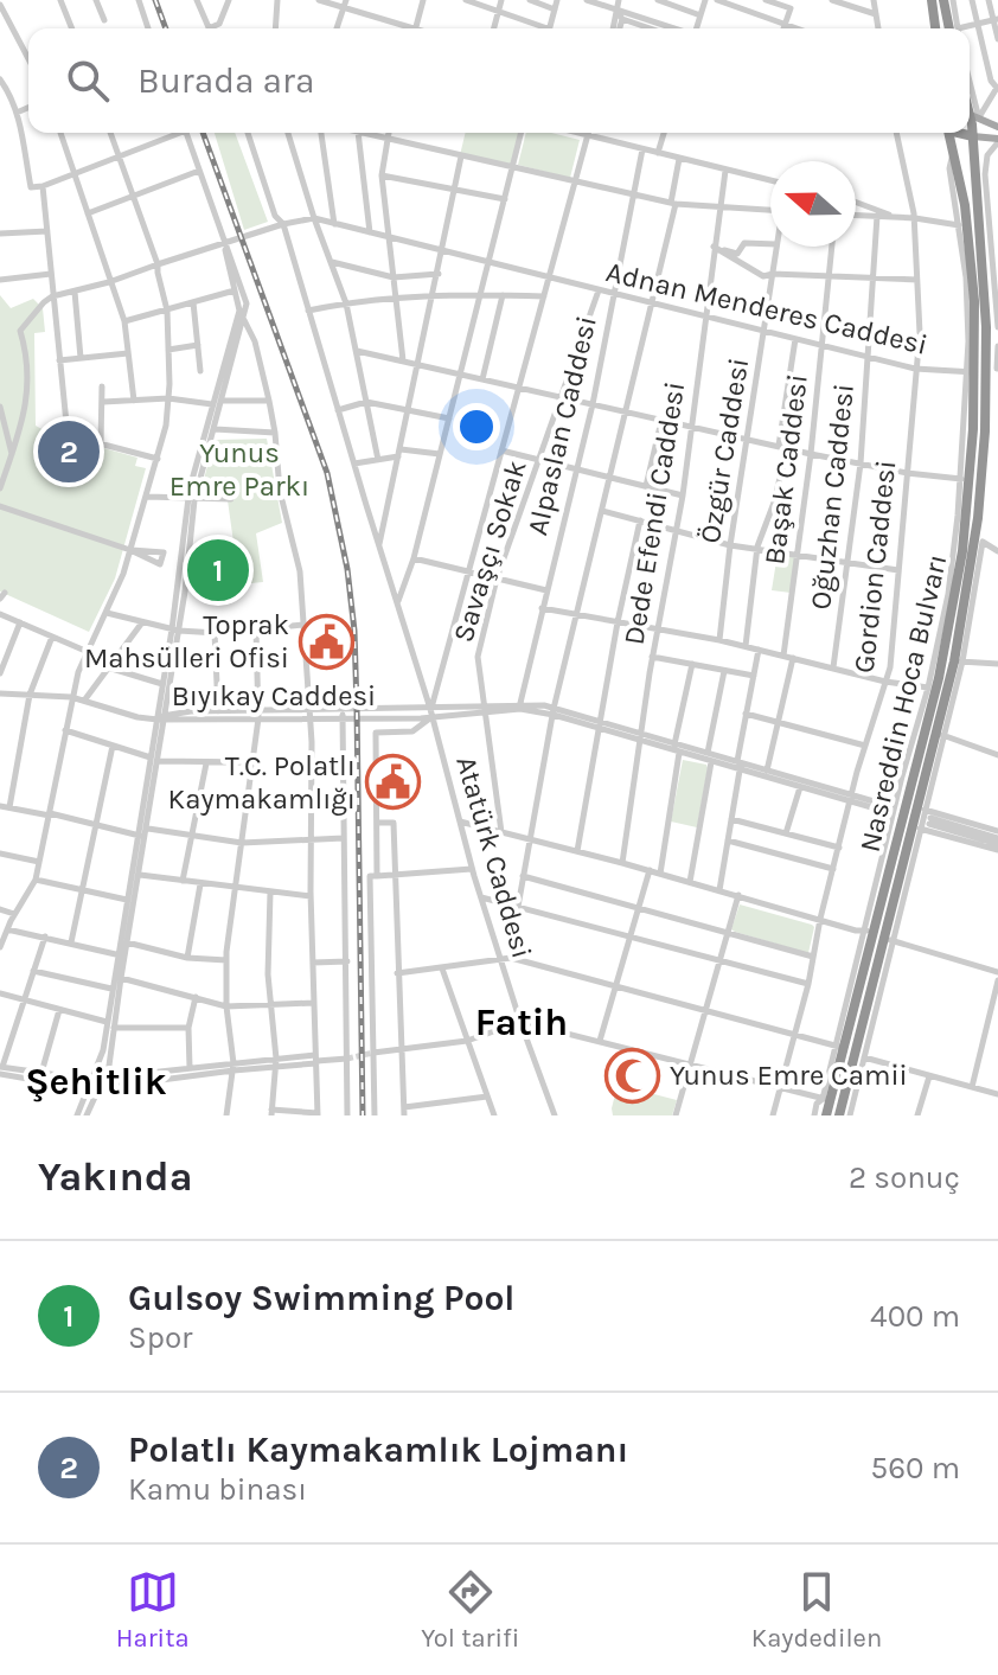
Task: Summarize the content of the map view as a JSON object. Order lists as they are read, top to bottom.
{
  "streets": {
    "highway": ["Nasreddin Hoca Bulvarı"],
    "street": [
      "Adnan Menderes Caddesi",
      "Alpaslan Caddesi",
      "Özgür Caddesi",
      "Başak Caddesi",
      "Oğuzhan Caddesi",
      "Dede Efendi Caddesi",
      "Savaşçı Sokak",
      "Gordion Caddesi",
      "Bıyıkay Caddesi",
      "Atatürk Caddesi"
    ]
  },
  "crossings": [
    ["Adnan Menderes Caddesi", "Alpaslan Caddesi"],
    ["Adnan Menderes Caddesi", "Özgür Caddesi"],
    ["Adnan Menderes Caddesi", "Başak Caddesi"],
    ["Adnan Menderes Caddesi", "Oğuzhan Caddesi"],
    ["Adnan Menderes Caddesi", "Dede Efendi Caddesi"],
    ["Adnan Menderes Caddesi", "Savaşçı Sokak"],
    ["Adnan Menderes Caddesi", "Gordion Caddesi"],
    ["Adnan Menderes Caddesi", "Nasreddin Hoca Bulvarı"],
    ["Alpaslan Caddesi", "Bıyıkay Caddesi"],
    ["Dede Efendi Caddesi", "Bıyıkay Caddesi"],
    ["Savaşçı Sokak", "Bıyıkay Caddesi"],
    ["Gordion Caddesi", "Bıyıkay Caddesi"],
    ["Bıyıkay Caddesi", "Atatürk Caddesi"]
  ],
  "districts": ["Fatih", "Şehitlik"],
  "parks": ["Yunus Emre Parkı"],
  "places": {
    "public building": ["Toprak Mahsülleri Ofisi", "T.C. Polatlı Kaymakamlığı"],
    "mosque": ["Yunus Emre Camii"]
  },
  "north": "left",
  "page": {
    "search": "Burada ara",
    "pins": ["2", "1"],
    "heading": ["Yakında", "2 sonuç"],
    "list": [
      {
        "mark": "1",
        "name": "Gulsoy Swimming Pool",
        "note": "Spor",
        "value": "400 m"
      },
      {
        "mark": "2",
        "name": "Polatlı Kaymakamlık Lojmanı",
        "note": "Kamu binası",
        "value": "560 m"
      }
    ],
    "nav": ["Harita", "Yol tarifi", "Kaydedilen"]
  }
}
